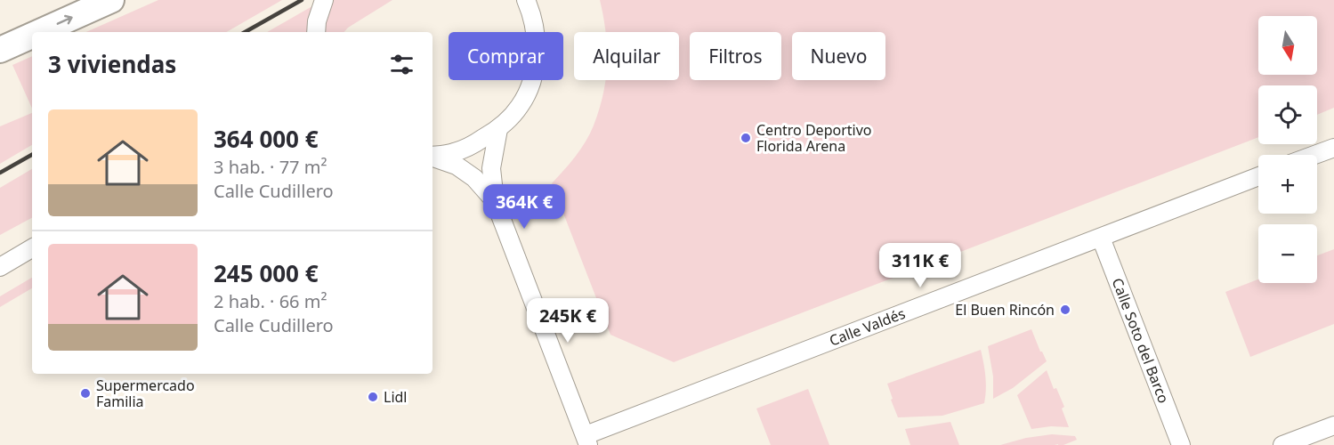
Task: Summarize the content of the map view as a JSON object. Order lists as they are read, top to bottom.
{
  "streets": {
    "street": ["Calle Valdés", "Calle Soto del Barco"]
  },
  "crossings": [
    ["Calle Valdés", "Calle Soto del Barco"]
  ],
  "places": [
    "Centro Deportivo Florida Arena",
    "El Buen Rincón",
    "Supermercado Familia",
    "Lidl"
  ],
  "north": "bottom",
  "page": {
    "map_buttons": ["+", "−"],
    "chip": [
      "Comprar",
      "Alquilar",
      "Filtros",
      "Nuevo"
    ],
    "heading": "3 viviendas",
    "list": [
      {
        "name": "364 000 €",
        "note": "3 hab. · 77 m² · Calle Cudillero"
      },
      {
        "name": "245 000 €",
        "note": "2 hab. · 66 m² · Calle Cudillero"
      }
    ],
    "price": ["364K €", "311K €", "245K €"]
  }
}
